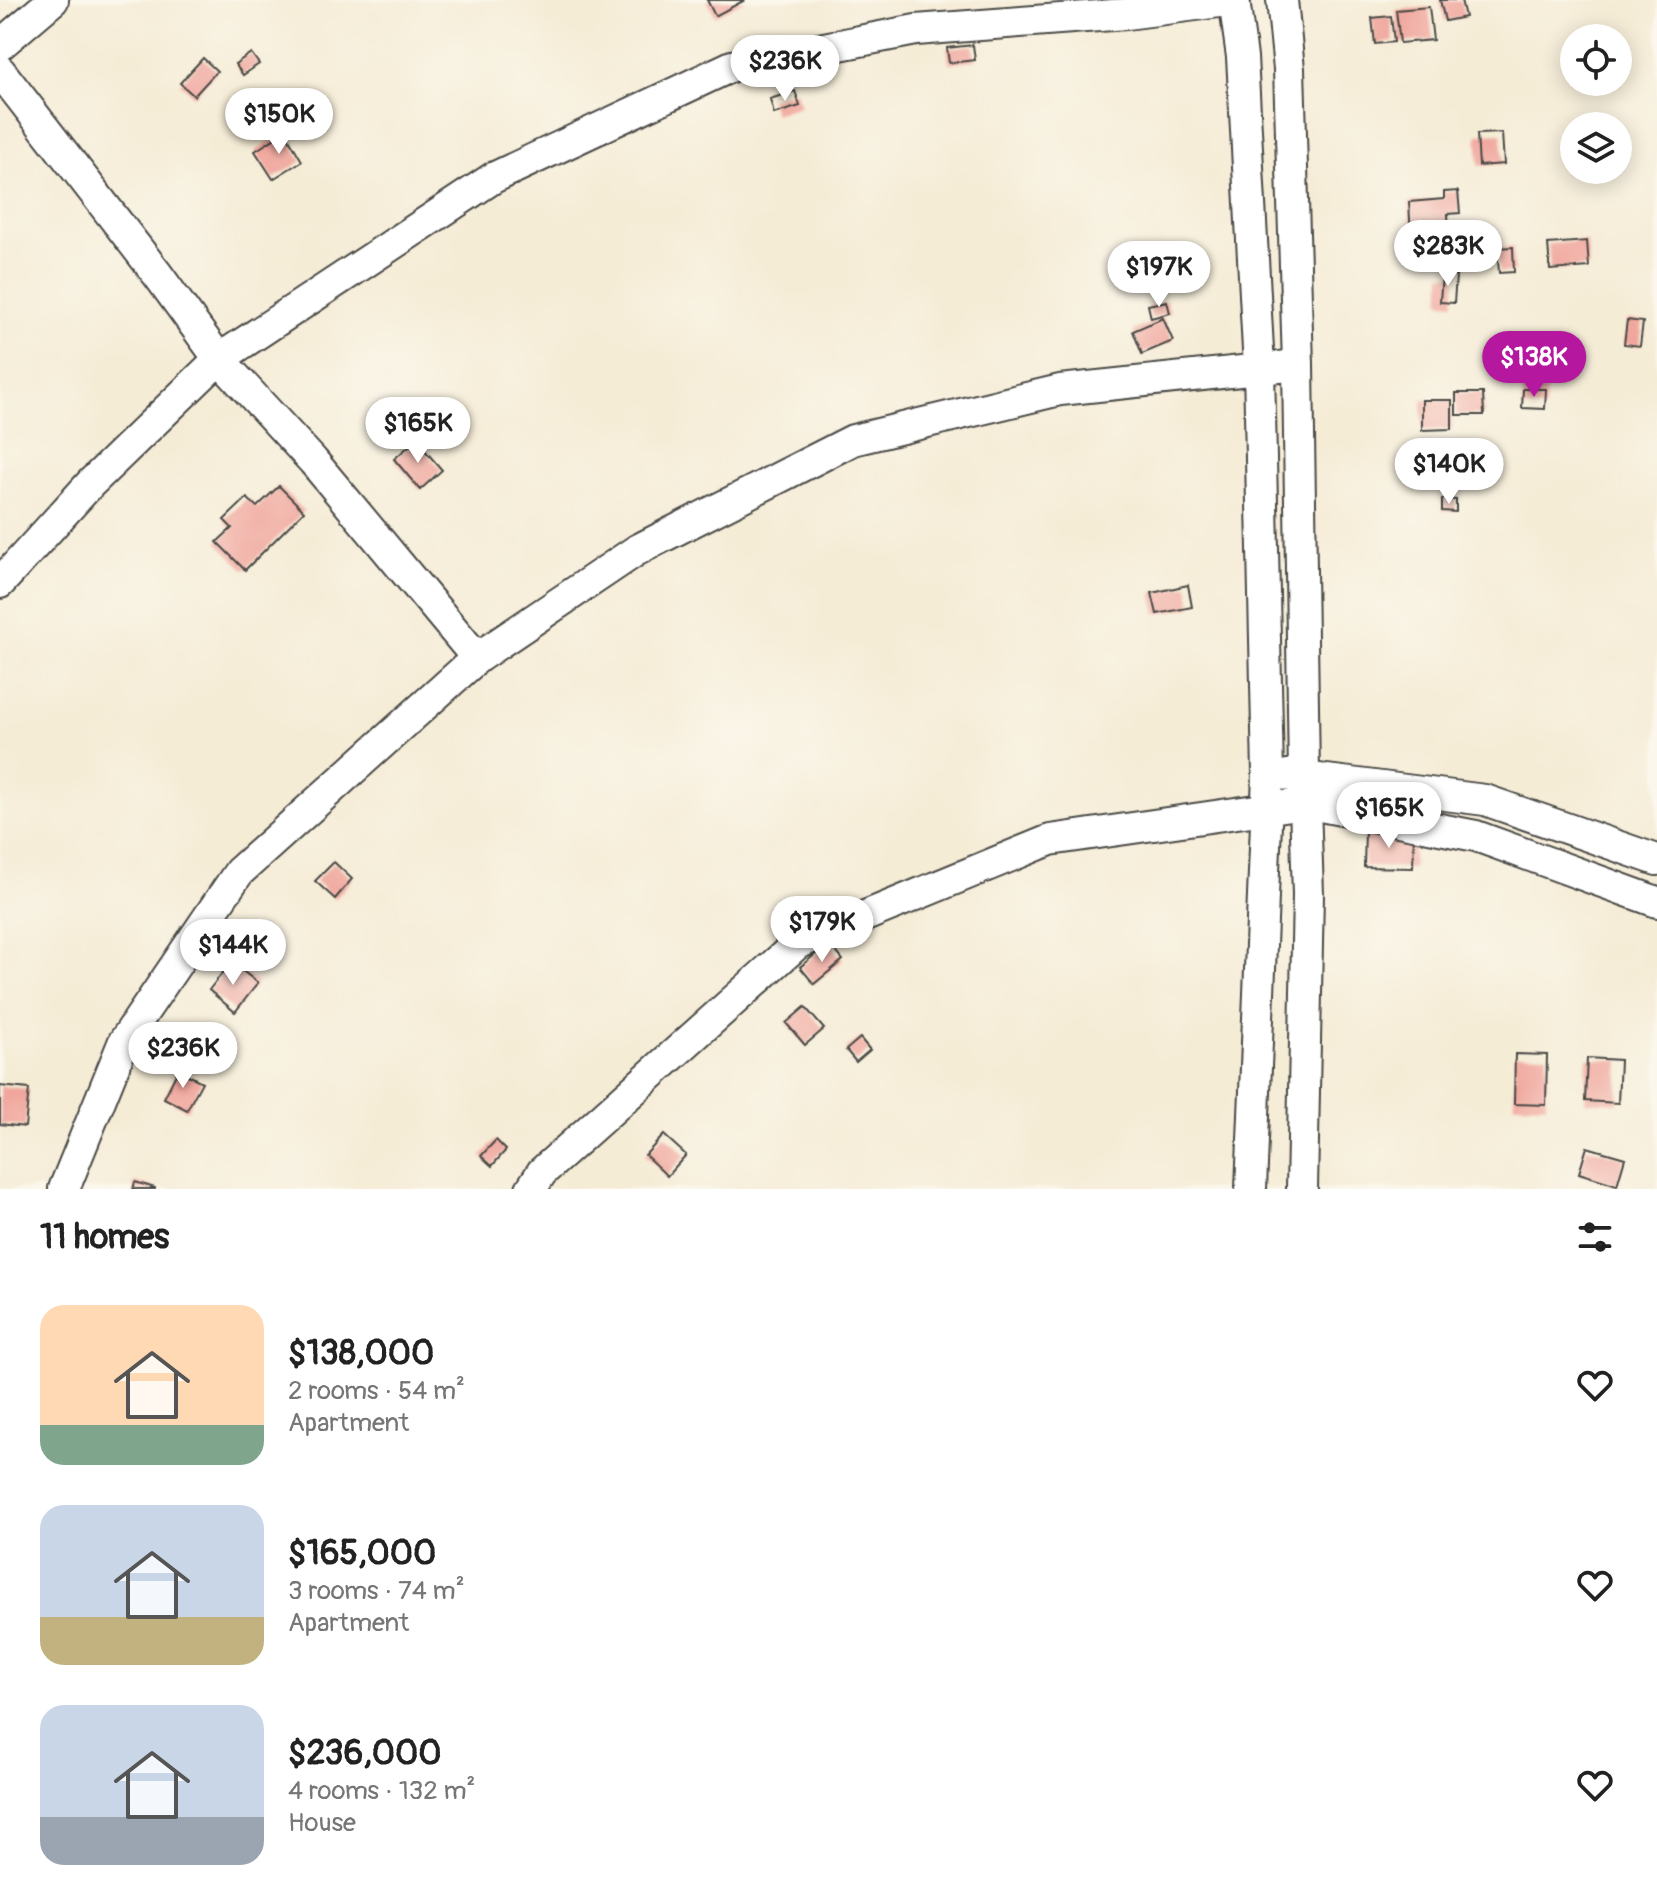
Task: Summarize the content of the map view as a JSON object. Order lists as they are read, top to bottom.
{
  "page": {
    "price": [
      "$236K",
      "$150K",
      "$283K",
      "$197K",
      "$138K",
      "$165K",
      "$140K",
      "$165K",
      "$179K",
      "$144K",
      "$236K"
    ],
    "heading": "11 homes",
    "list": [
      {
        "name": "$138,000",
        "note": "2 rooms · 54 m² · Apartment"
      },
      {
        "name": "$165,000",
        "note": "3 rooms · 74 m² · Apartment"
      },
      {
        "name": "$236,000",
        "note": "4 rooms · 132 m² · House"
      }
    ]
  }
}
